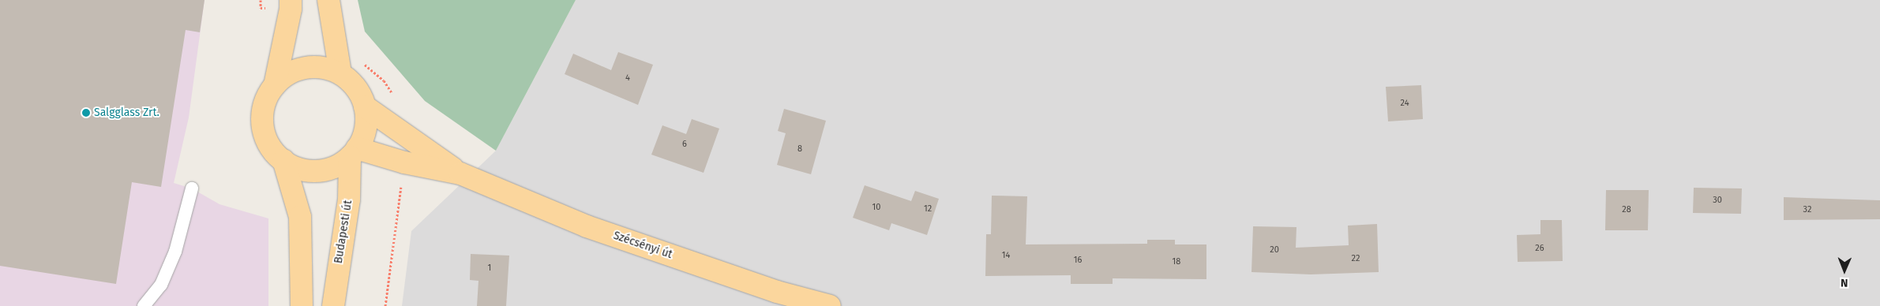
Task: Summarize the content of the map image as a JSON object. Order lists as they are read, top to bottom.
{
  "streets": {
    "main road": ["Budapesti út", "Szécsényi út"]
  },
  "crossings": [
    ["Budapesti út", "Szécsényi út"]
  ],
  "places": ["Salgglass Zrt."],
  "house_numbers": [
    "4",
    "24",
    "6",
    "8",
    "30",
    "10",
    "12",
    "28",
    "32",
    "26",
    "20",
    "14",
    "22",
    "16",
    "18",
    "1"
  ],
  "north": "bottom"
}
